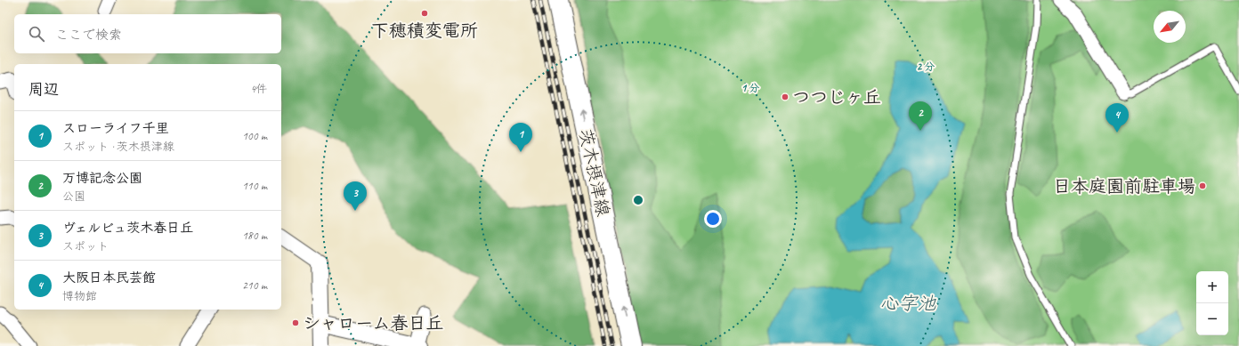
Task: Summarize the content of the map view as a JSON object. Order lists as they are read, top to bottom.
{
  "streets": {
    "main road": ["茨木摂津線"]
  },
  "one_way": ["茨木摂津線"],
  "water": ["心字池"],
  "places": [
    "下穂積変電所",
    "つつじヶ丘",
    "日本庭園前駐車場",
    "シャローム春日丘"
  ],
  "north": "bottom left",
  "page": {
    "search": "ここで検索",
    "heading": ["周辺", "4件"],
    "pins": [
      "2",
      "4",
      "1",
      "3"
    ],
    "list": [
      {
        "mark": "1",
        "name": "スローライフ千里",
        "note": "スポット · 茨木摂津線",
        "value": "100 m"
      },
      {
        "mark": "2",
        "name": "万博記念公園",
        "note": "公園",
        "value": "110 m"
      },
      {
        "mark": "3",
        "name": "ヴェルビュ茨木春日丘",
        "note": "スポット",
        "value": "180 m"
      },
      {
        "mark": "4",
        "name": "大阪日本民芸館",
        "note": "博物館",
        "value": "210 m"
      }
    ],
    "map_buttons": ["+", "−"]
  },
  "rings": ["2 分", "1 分"]
}
